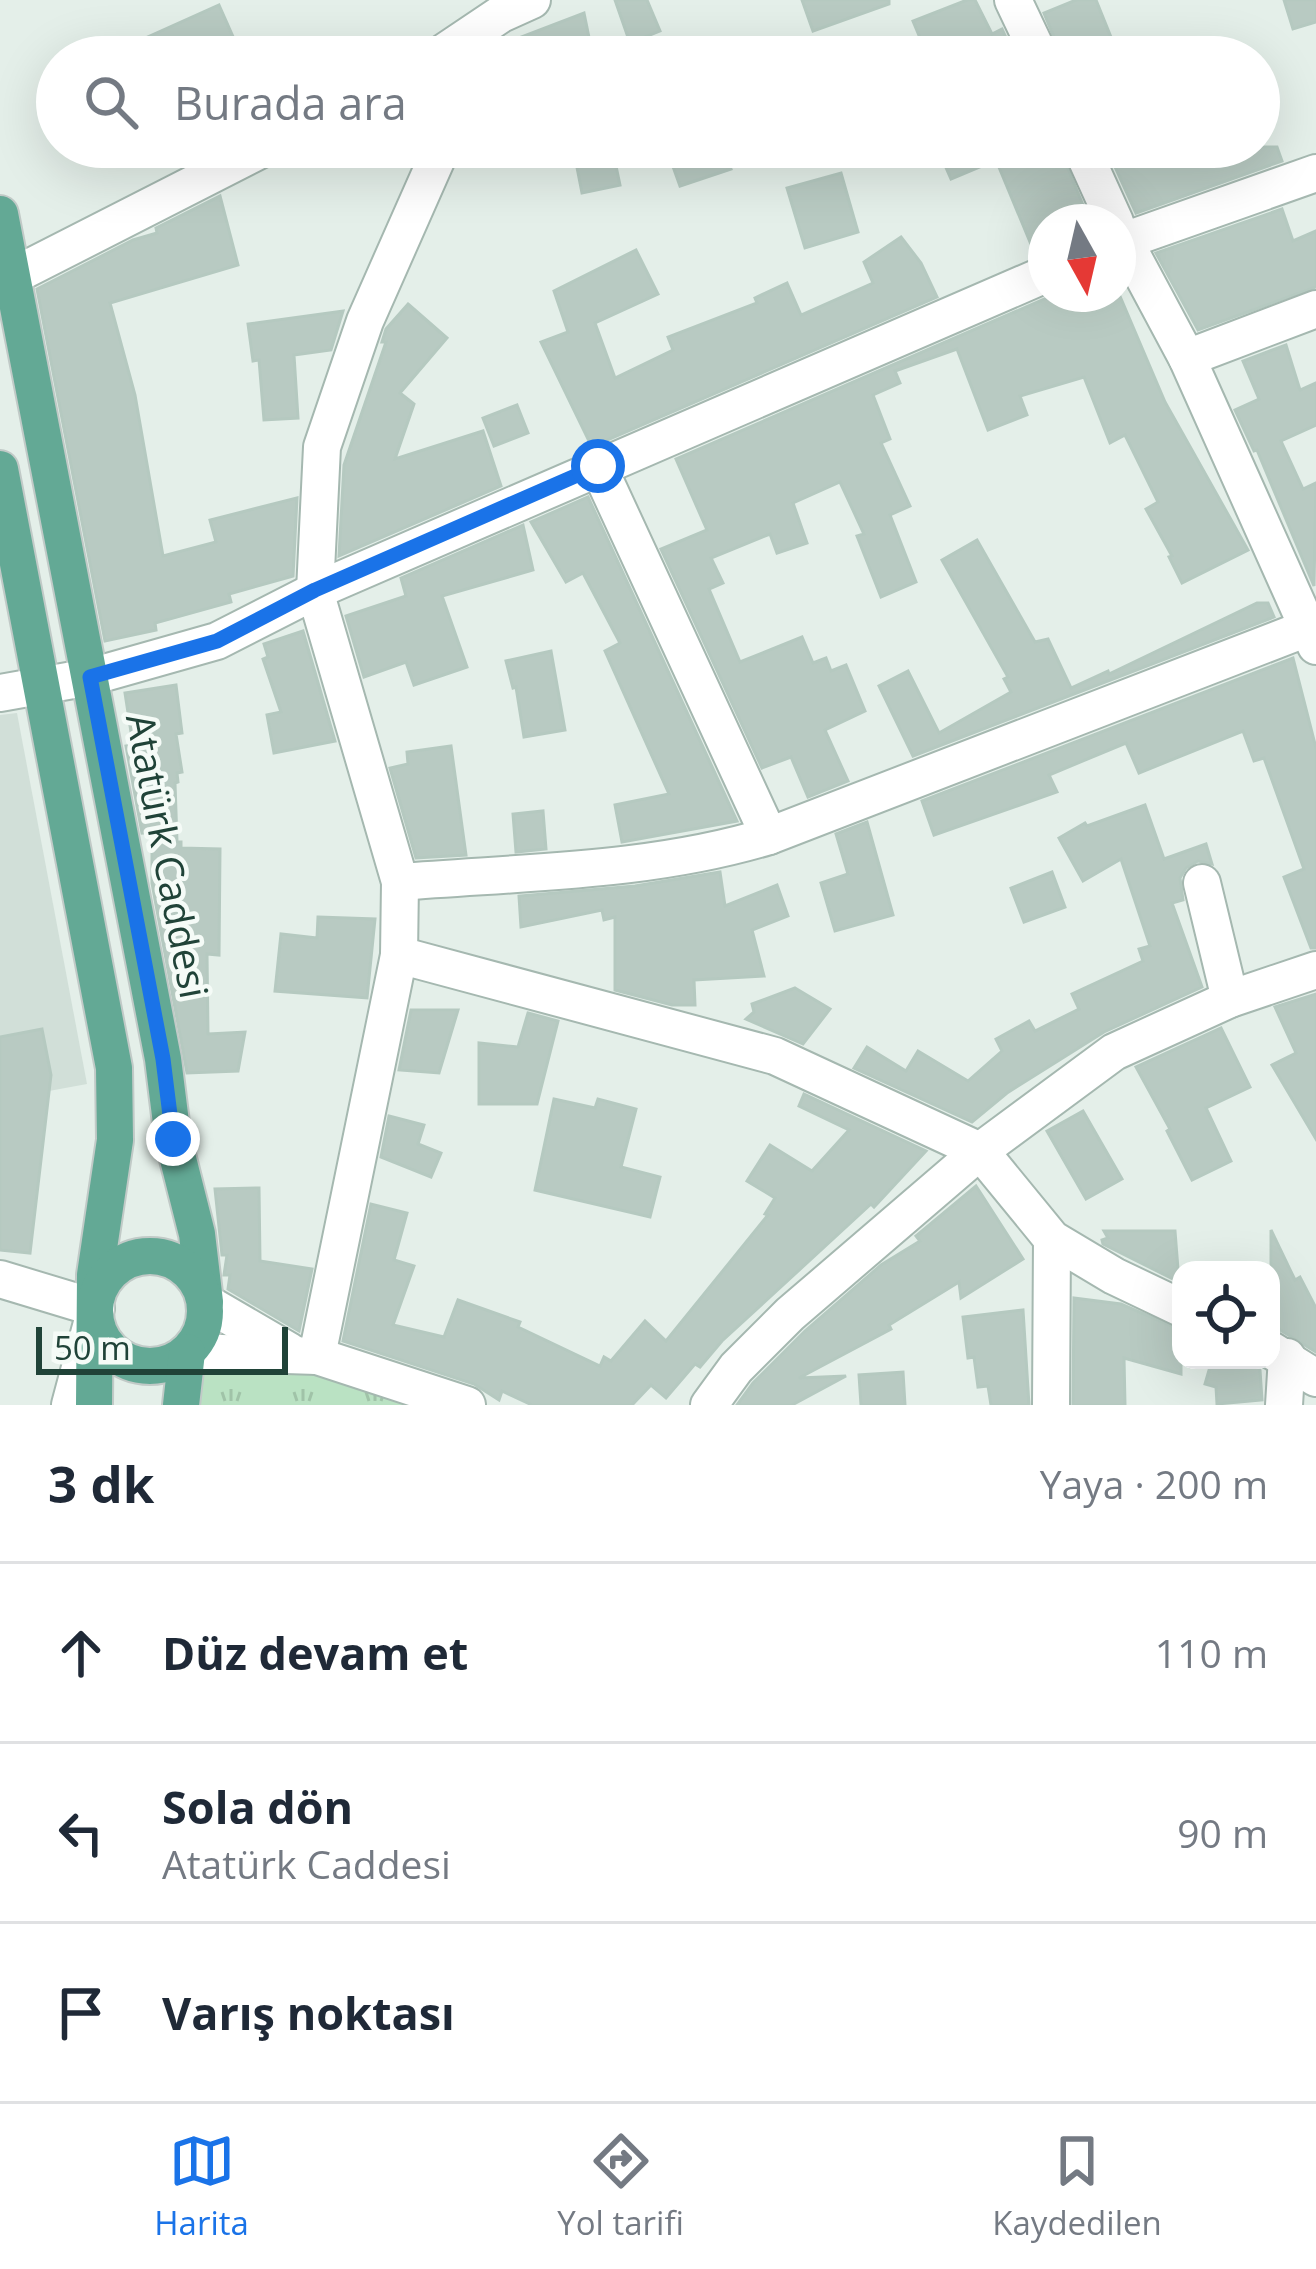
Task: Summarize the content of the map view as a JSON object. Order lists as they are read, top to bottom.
{
  "streets": {
    "main road": ["Atatürk Caddesi"]
  },
  "scale_bar": "50 m",
  "north": "bottom",
  "page": {
    "search": "Burada ara",
    "scale": "50 m",
    "heading": ["3 dk", "Yaya · 200 m"],
    "list": [
      ["Düz devam et", "110 m"],
      ["Sola dön", "Atatürk Caddesi", "90 m"],
      "Varış noktası"
    ],
    "nav": ["Harita", "Yol tarifi", "Kaydedilen"]
  }
}
